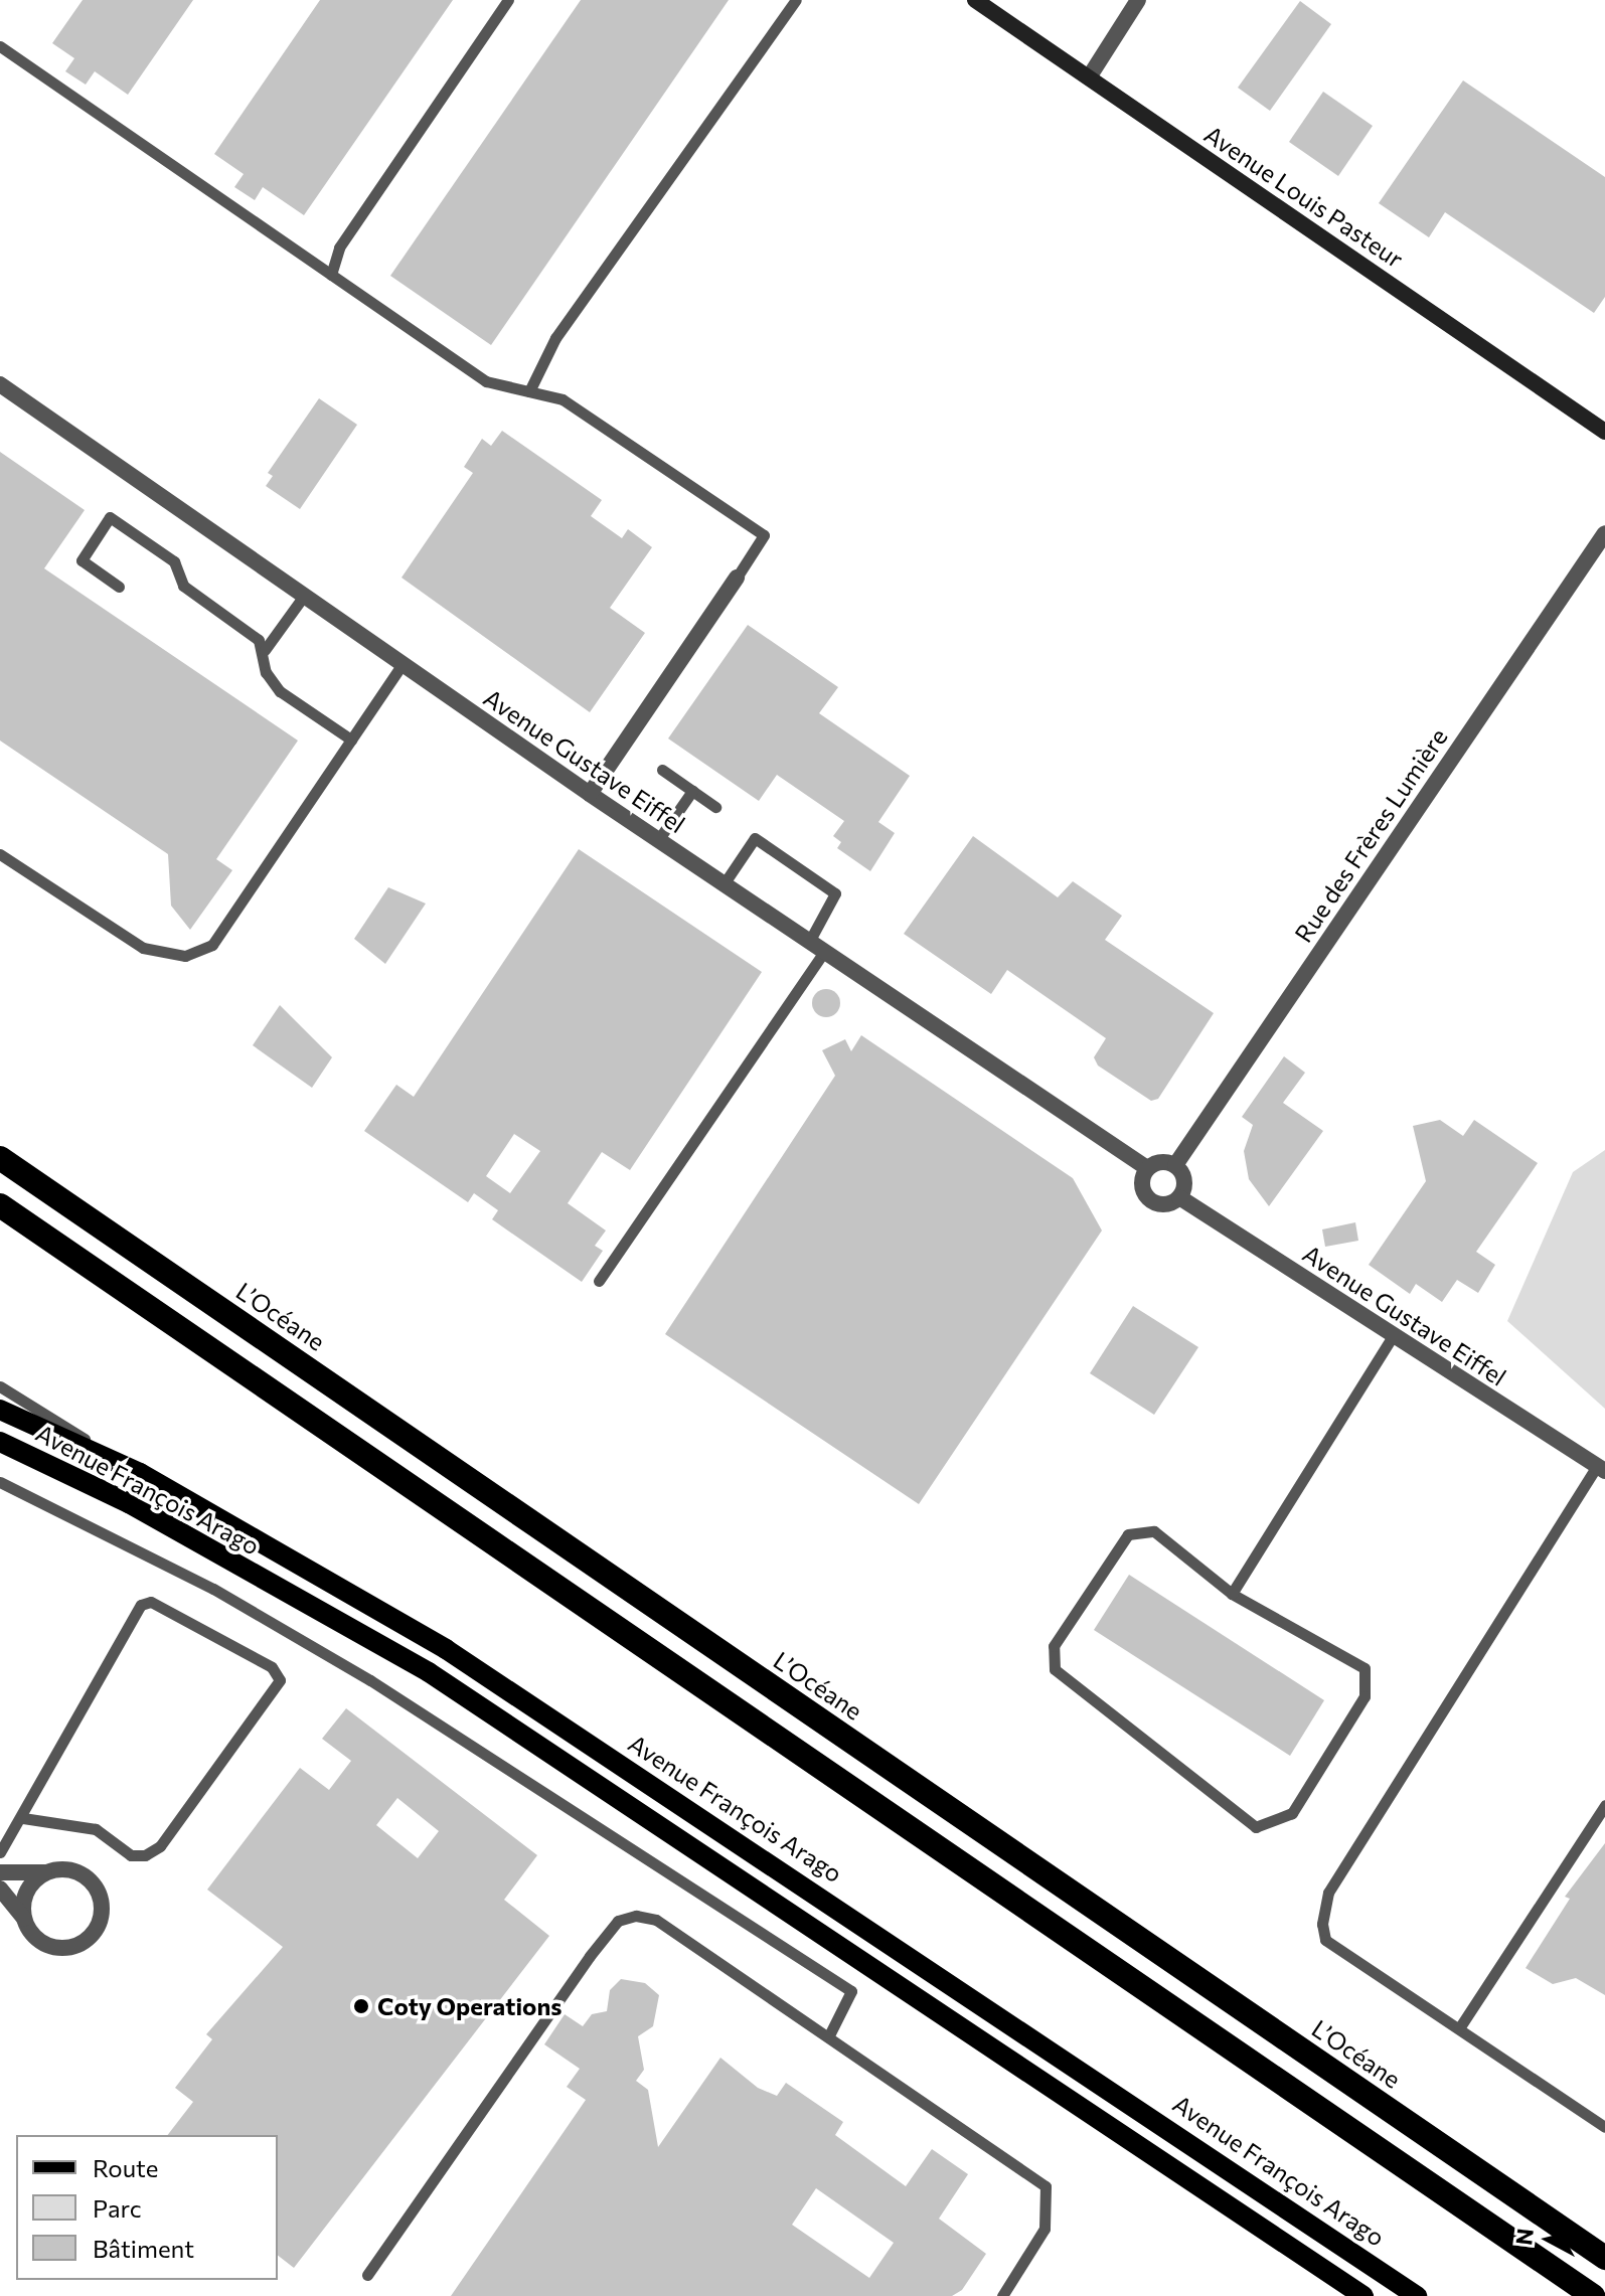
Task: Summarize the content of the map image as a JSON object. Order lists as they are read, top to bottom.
{
  "streets": {
    "highway": ["L’Océane"],
    "main road": ["Avenue François Arago"],
    "street": ["Avenue Louis Pasteur", "Avenue Gustave Eiffel", "Rue des Frères Lumière"]
  },
  "crossings": [
    ["Avenue Gustave Eiffel", "Rue des Frères Lumière"]
  ],
  "places": ["Coty Operations"],
  "legend": ["Route", "Parc", "Bâtiment"],
  "north": "left"
}
